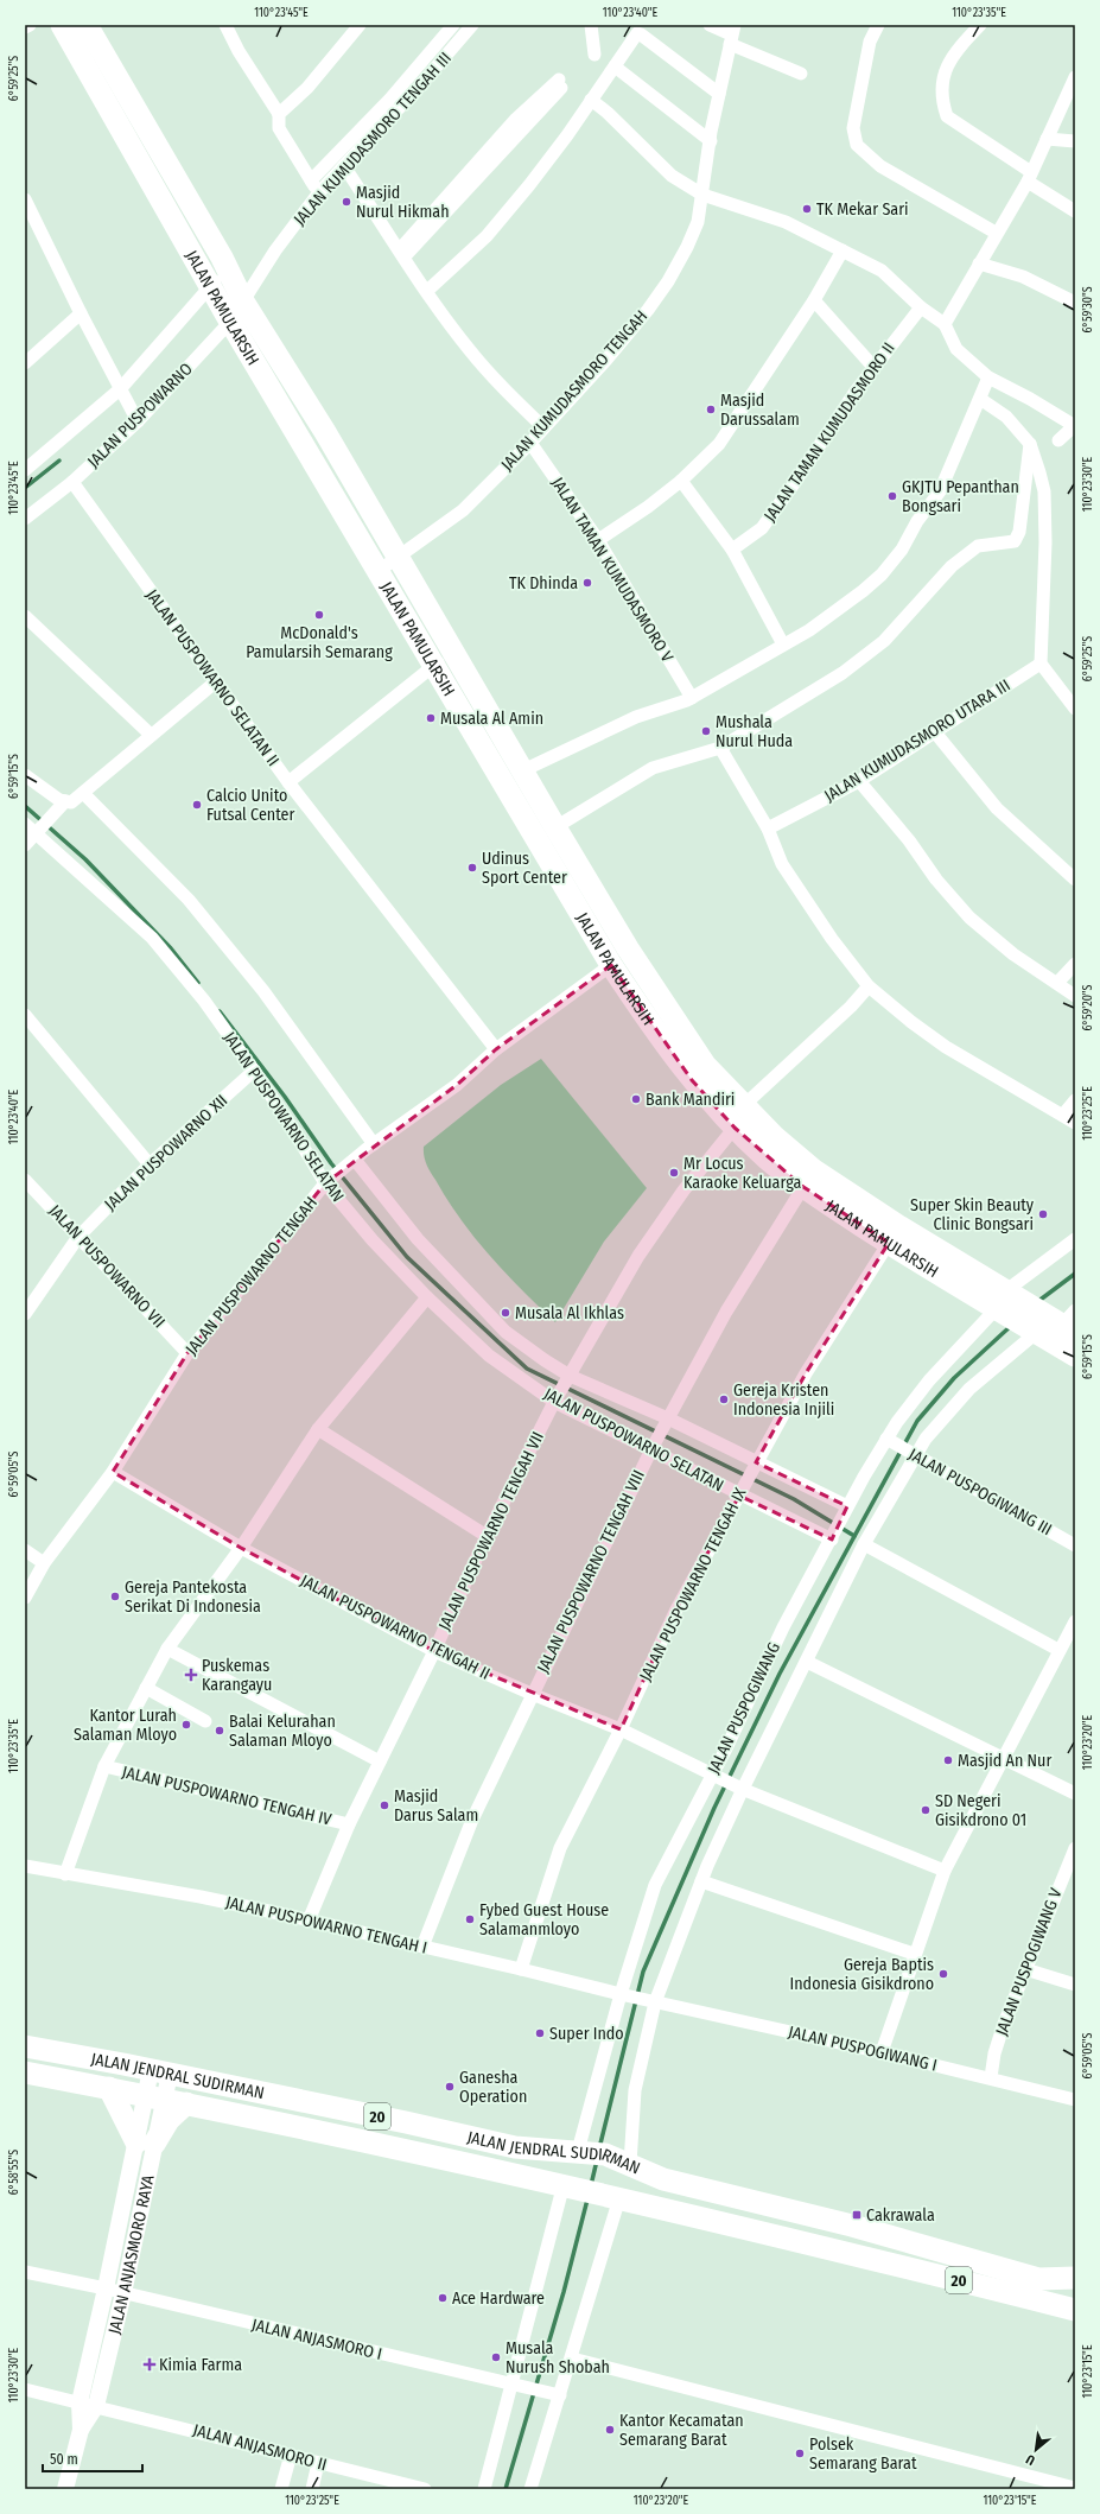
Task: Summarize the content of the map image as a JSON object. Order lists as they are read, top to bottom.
{
  "streets": {
    "highway": ["JALAN PAMULARSIH", "JALAN JENDRAL SUDIRMAN", "20"],
    "street": [
      "JALAN KUMUDASMORO TENGAH III",
      "JALAN KUMUDASMORO TENGAH",
      "JALAN PUSPOWARNO",
      "JALAN TAMAN KUMUDASMORO II",
      "JALAN TAMAN KUMUDASMORO V",
      "JALAN PUSPOWARNO SELATAN II",
      "JALAN KUMUDASMORO UTARA III",
      "JALAN PUSPOWARNO SELATAN",
      "JALAN PUSPOWARNO XII",
      "JALAN PUSPOWARNO VII",
      "JALAN PUSPOWARNO TENGAH",
      "JALAN PUSPOGIWANG III",
      "JALAN PUSPOWARNO TENGAH VII",
      "JALAN PUSPOWARNO TENGAH VIII",
      "JALAN PUSPOWARNO TENGAH IX",
      "JALAN PUSPOWARNO TENGAH II",
      "JALAN PUSPOGIWANG",
      "JALAN PUSPOWARNO TENGAH IV",
      "JALAN PUSPOWARNO TENGAH I",
      "JALAN PUSPOGIWANG V",
      "JALAN PUSPOGIWANG I",
      "JALAN ANJASMORO RAYA",
      "JALAN ANJASMORO I",
      "JALAN ANJASMORO II"
    ]
  },
  "crossings": [
    ["JALAN KUMUDASMORO TENGAH III", "JALAN PAMULARSIH"],
    ["JALAN KUMUDASMORO TENGAH III", "JALAN PUSPOWARNO"],
    ["JALAN PAMULARSIH", "JALAN KUMUDASMORO TENGAH"],
    ["JALAN PAMULARSIH", "JALAN PUSPOWARNO"],
    ["JALAN PAMULARSIH", "JALAN PUSPOWARNO TENGAH"],
    ["JALAN PAMULARSIH", "JALAN PUSPOWARNO TENGAH VII"],
    ["JALAN PAMULARSIH", "JALAN PUSPOWARNO TENGAH VIII"],
    ["JALAN PAMULARSIH", "JALAN PUSPOWARNO TENGAH IX"],
    ["JALAN PAMULARSIH", "JALAN PUSPOGIWANG"],
    ["JALAN KUMUDASMORO TENGAH", "JALAN TAMAN KUMUDASMORO V"],
    ["JALAN PUSPOWARNO", "JALAN PUSPOWARNO SELATAN II"],
    ["JALAN PUSPOWARNO SELATAN II", "JALAN PUSPOWARNO TENGAH"],
    ["JALAN PUSPOWARNO SELATAN", "JALAN PUSPOWARNO XII"],
    ["JALAN PUSPOWARNO SELATAN", "JALAN PUSPOWARNO TENGAH"],
    ["JALAN PUSPOWARNO SELATAN", "JALAN PUSPOWARNO TENGAH VII"],
    ["JALAN PUSPOWARNO SELATAN", "JALAN PUSPOWARNO TENGAH VIII"],
    ["JALAN PUSPOWARNO SELATAN", "JALAN PUSPOWARNO TENGAH IX"],
    ["JALAN PUSPOWARNO SELATAN", "JALAN PUSPOGIWANG"],
    ["JALAN PUSPOWARNO XII", "JALAN PUSPOWARNO VII"],
    ["JALAN PUSPOWARNO VII", "JALAN PUSPOWARNO TENGAH"],
    ["JALAN PUSPOWARNO TENGAH", "JALAN PUSPOWARNO TENGAH II"],
    ["JALAN PUSPOGIWANG III", "JALAN PUSPOGIWANG"],
    ["JALAN PUSPOWARNO TENGAH VII", "JALAN PUSPOWARNO TENGAH II"],
    ["JALAN PUSPOWARNO TENGAH VII", "JALAN PUSPOWARNO TENGAH IV"],
    ["JALAN PUSPOWARNO TENGAH VII", "JALAN PUSPOWARNO TENGAH I"],
    ["JALAN PUSPOWARNO TENGAH VIII", "JALAN PUSPOWARNO TENGAH II"],
    ["JALAN PUSPOWARNO TENGAH VIII", "JALAN PUSPOWARNO TENGAH I"],
    ["JALAN PUSPOWARNO TENGAH IX", "JALAN PUSPOWARNO TENGAH II"],
    ["JALAN PUSPOWARNO TENGAH IX", "JALAN PUSPOWARNO TENGAH I"],
    ["JALAN PUSPOWARNO TENGAH II", "JALAN PUSPOGIWANG"],
    ["JALAN PUSPOGIWANG", "JALAN PUSPOWARNO TENGAH I"],
    ["JALAN PUSPOGIWANG", "JALAN PUSPOGIWANG I"],
    ["JALAN PUSPOGIWANG", "JALAN JENDRAL SUDIRMAN"],
    ["JALAN PUSPOWARNO TENGAH I", "JALAN PUSPOGIWANG I"],
    ["JALAN PUSPOGIWANG V", "JALAN PUSPOGIWANG I"],
    ["JALAN JENDRAL SUDIRMAN", "20"],
    ["JALAN JENDRAL SUDIRMAN", "JALAN ANJASMORO RAYA"],
    ["JALAN ANJASMORO RAYA", "JALAN ANJASMORO I"],
    ["JALAN ANJASMORO RAYA", "JALAN ANJASMORO II"]
  ],
  "places": {
    "other": [
      "Masjid Nurul Hikmah",
      "TK Mekar Sari",
      "Masjid Darussalam",
      "GKJTU Pepanthan Bongsari",
      "TK Dhinda",
      "McDonald's Pamularsih Semarang",
      "Musala Al Amin",
      "Mushala Nurul Huda",
      "Calcio Unito Futsal Center",
      "Udinus Sport Center",
      "Bank Mandiri",
      "Mr Locus Karaoke Keluarga",
      "Super Skin Beauty Clinic Bongsari",
      "Musala Al Ikhlas",
      "Gereja Kristen Indonesia Injili",
      "Gereja Pantekosta Serikat Di Indonesia",
      "Kantor Lurah Salaman Mloyo",
      "Balai Kelurahan Salaman Mloyo",
      "Masjid An Nur",
      "Masjid Darus Salam",
      "SD Negeri Gisikdrono 01",
      "Fybed Guest House Salamanmloyo",
      "Gereja Baptis Indonesia Gisikdrono",
      "Super Indo",
      "Ganesha Operation",
      "Ace Hardware",
      "Musala Nurush Shobah",
      "Kantor Kecamatan Semarang Barat",
      "Polsek Semarang Barat"
    ],
    "health": ["Puskemas Karangayu", "Kimia Farma"],
    "transit": ["Cakrawala"]
  },
  "scale_bar": "50 m",
  "north": "bottom left",
  "coordinates": [
    "110°23'45\"E",
    "110°23'40\"E",
    "110°23'35\"E",
    "6°59'25\"S",
    "6°59'30\"S",
    "110°23'30\"E",
    "6°59'15\"S",
    "6°59'20\"S",
    "110°23'25\"E",
    "6°59'05\"S",
    "110°23'20\"E",
    "6°58'55\"S",
    "110°23'15\"E"
  ]
}
